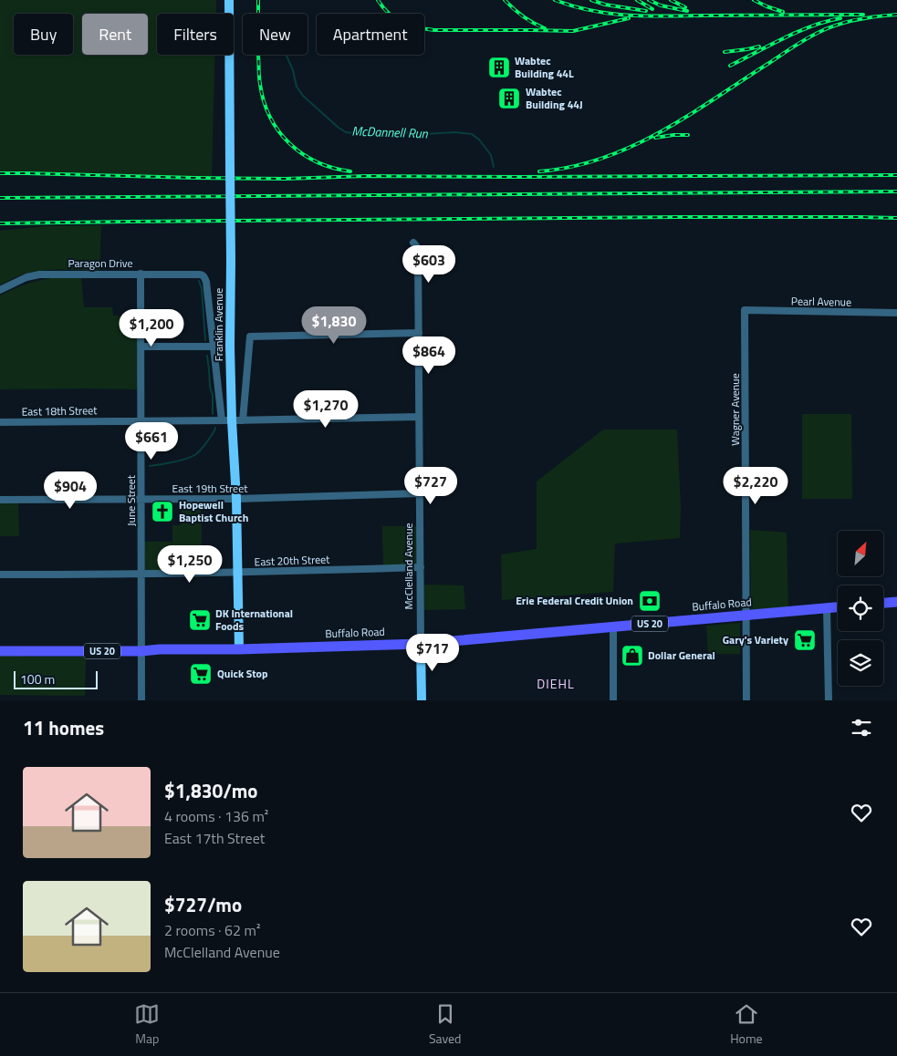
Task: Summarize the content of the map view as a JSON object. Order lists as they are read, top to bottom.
{
  "streets": {
    "main road": ["Buffalo Road", "US 20"],
    "street": [
      "Paragon Drive",
      "Pearl Avenue",
      "Franklin Avenue",
      "Wagner Avenue",
      "East 18th Street",
      "East 19th Street",
      "June Street",
      "East 20th Street",
      "McClelland Avenue"
    ]
  },
  "crossings": [
    ["Paragon Drive", "June Street"],
    ["Pearl Avenue", "Wagner Avenue"],
    ["Franklin Avenue", "East 18th Street"],
    ["Franklin Avenue", "East 19th Street"],
    ["Franklin Avenue", "East 20th Street"],
    ["Franklin Avenue", "Buffalo Road"],
    ["Wagner Avenue", "Buffalo Road"],
    ["East 18th Street", "June Street"],
    ["East 18th Street", "McClelland Avenue"],
    ["East 19th Street", "June Street"],
    ["East 19th Street", "McClelland Avenue"],
    ["June Street", "East 20th Street"],
    ["June Street", "Buffalo Road"],
    ["East 20th Street", "McClelland Avenue"],
    ["McClelland Avenue", "Buffalo Road"]
  ],
  "districts": ["DIEHL"],
  "water": ["McDannell Run"],
  "places": {
    "building": ["Wabtec Building 44L", "Wabtec Building 44J"],
    "church": ["Hopewell Baptist Church"],
    "bank": ["Erie Federal Credit Union"],
    "supermarket": ["DK International Foods", "Gary's Variety", "Quick Stop"],
    "shop": ["Dollar General"]
  },
  "scale_bar": "100 m",
  "north": "top right",
  "page": {
    "chip": [
      "Buy",
      "Rent",
      "Filters",
      "New",
      "Apartment"
    ],
    "price": [
      "$603",
      "$1,830",
      "$1,200",
      "$864",
      "$1,270",
      "$661",
      "$727",
      "$2,220",
      "$904",
      "$1,250",
      "$717"
    ],
    "scale": "100 m",
    "heading": "11 homes",
    "list": [
      {
        "name": "$1,830/mo",
        "note": "4 rooms · 136 m² · East 17th Street"
      },
      {
        "name": "$727/mo",
        "note": "2 rooms · 62 m² · McClelland Avenue"
      }
    ],
    "tabs": ["Map", "Saved", "Home"]
  }
}
